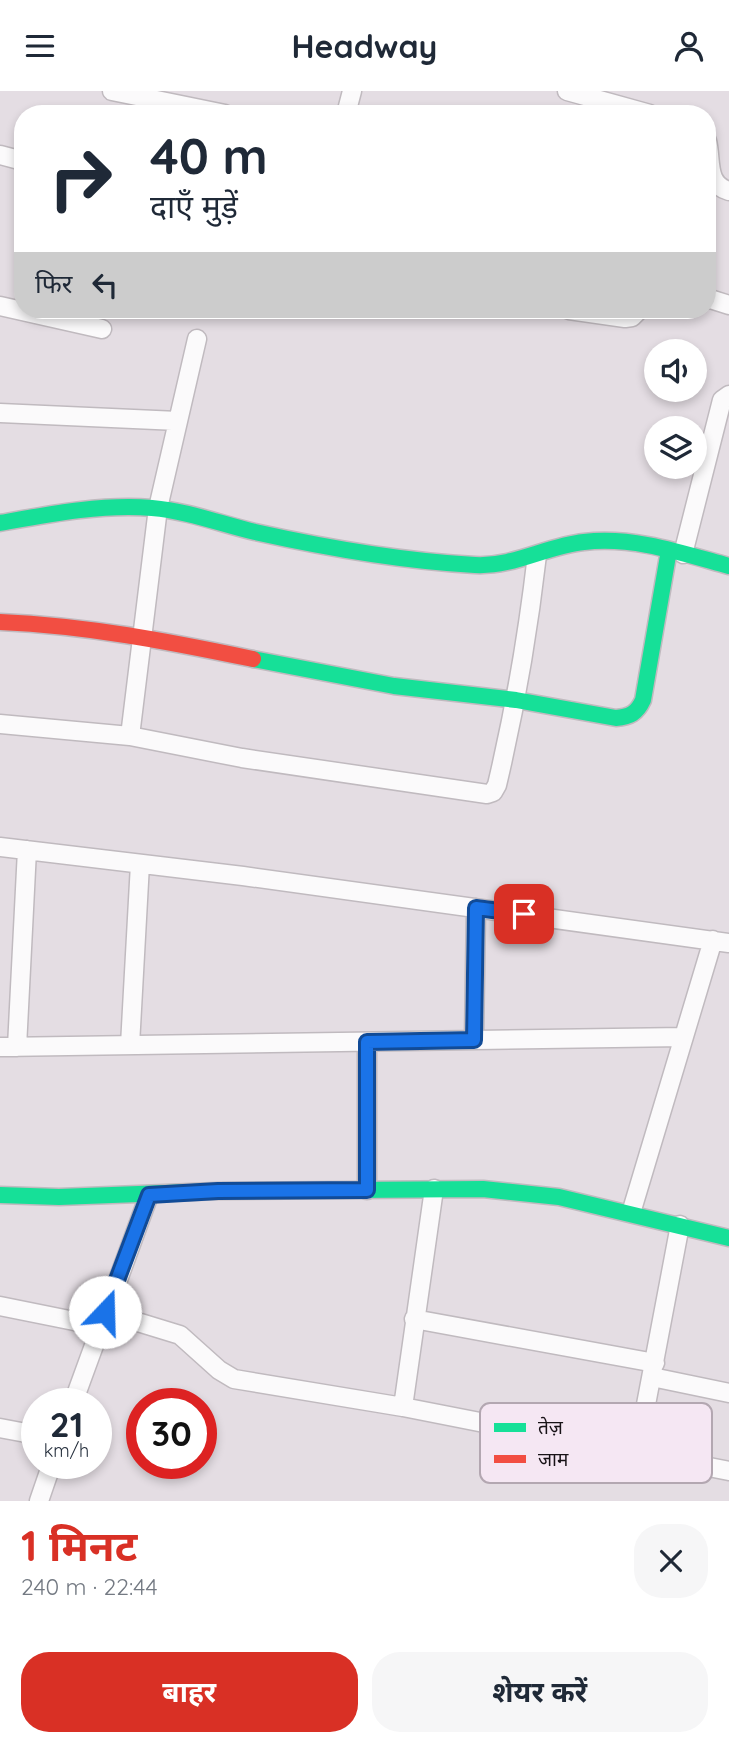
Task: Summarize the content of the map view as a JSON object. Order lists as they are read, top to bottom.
{
  "legend": ["तेज़", "जाम"],
  "page": {
    "header": "Headway",
    "turn": ["40 m", "दाएँ मुड़ें"],
    "then": "फिर",
    "speed": "21 km/h",
    "limit": "30",
    "heading": ["1 मिनट", "240 m · 22:44"],
    "buttons": ["बाहर", "शेयर करें"]
  }
}
